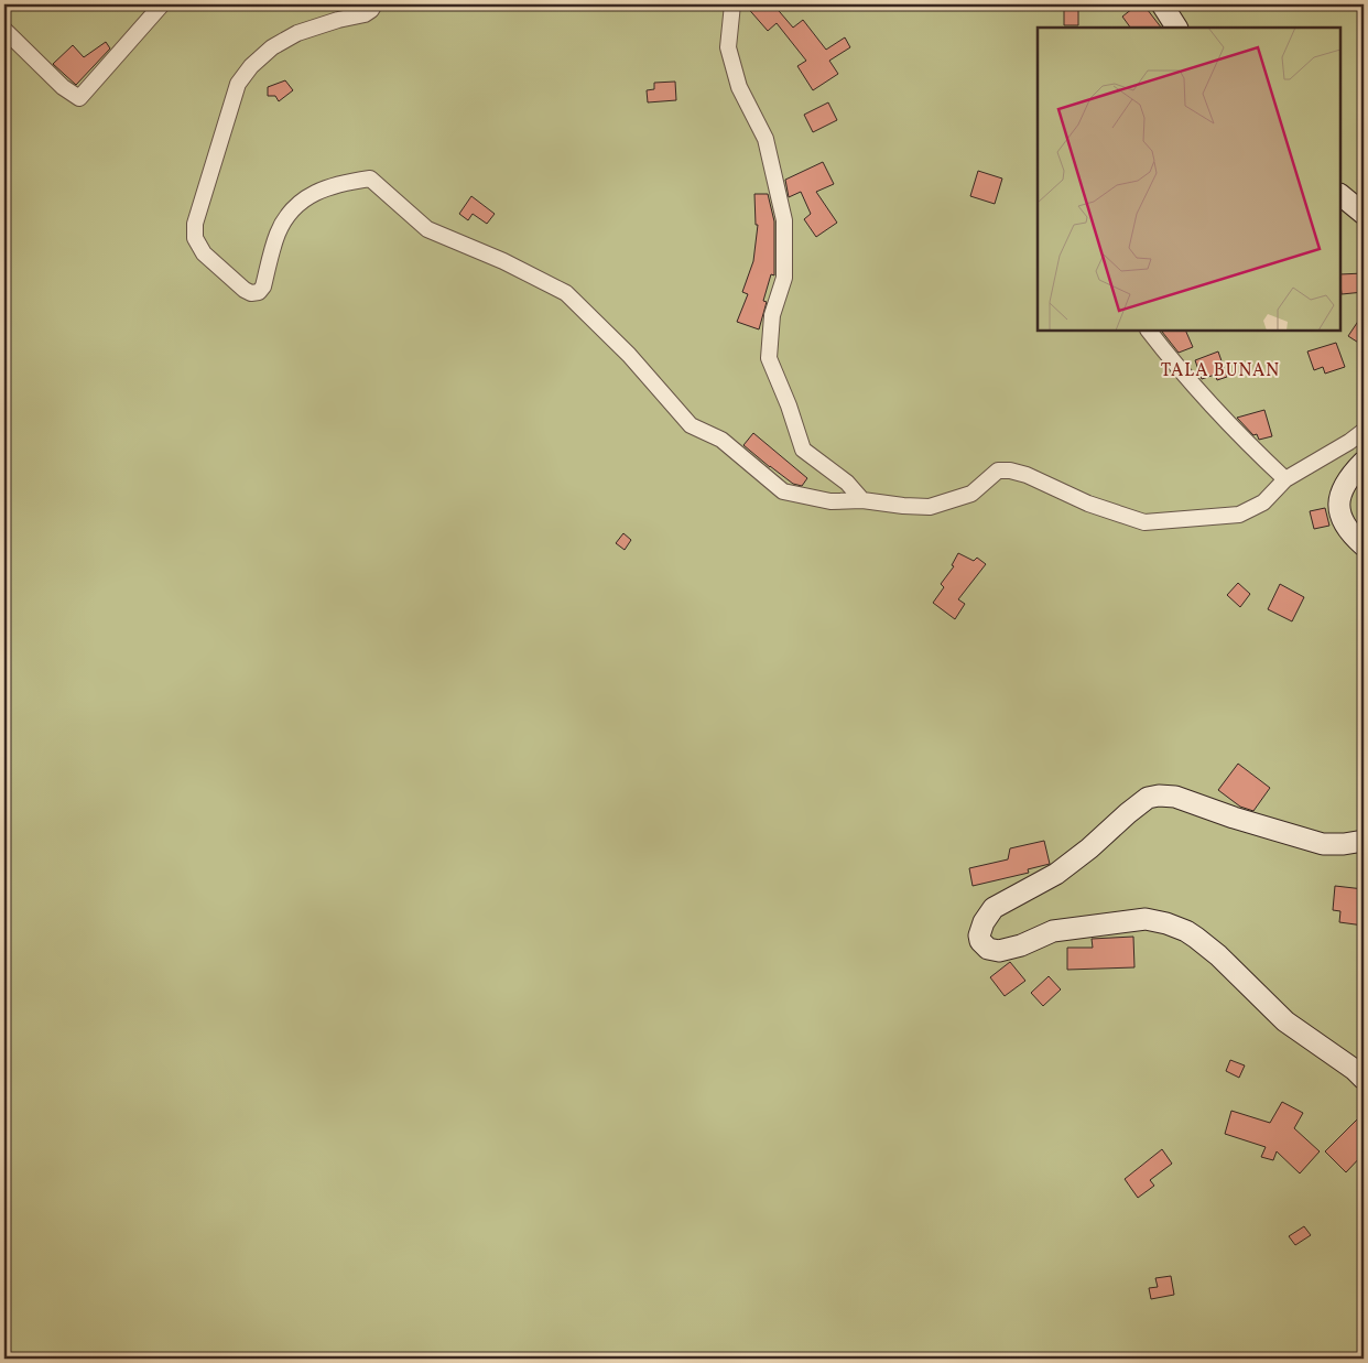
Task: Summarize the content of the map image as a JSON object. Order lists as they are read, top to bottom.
{
  "districts": ["TALA BUNAN"]
}
